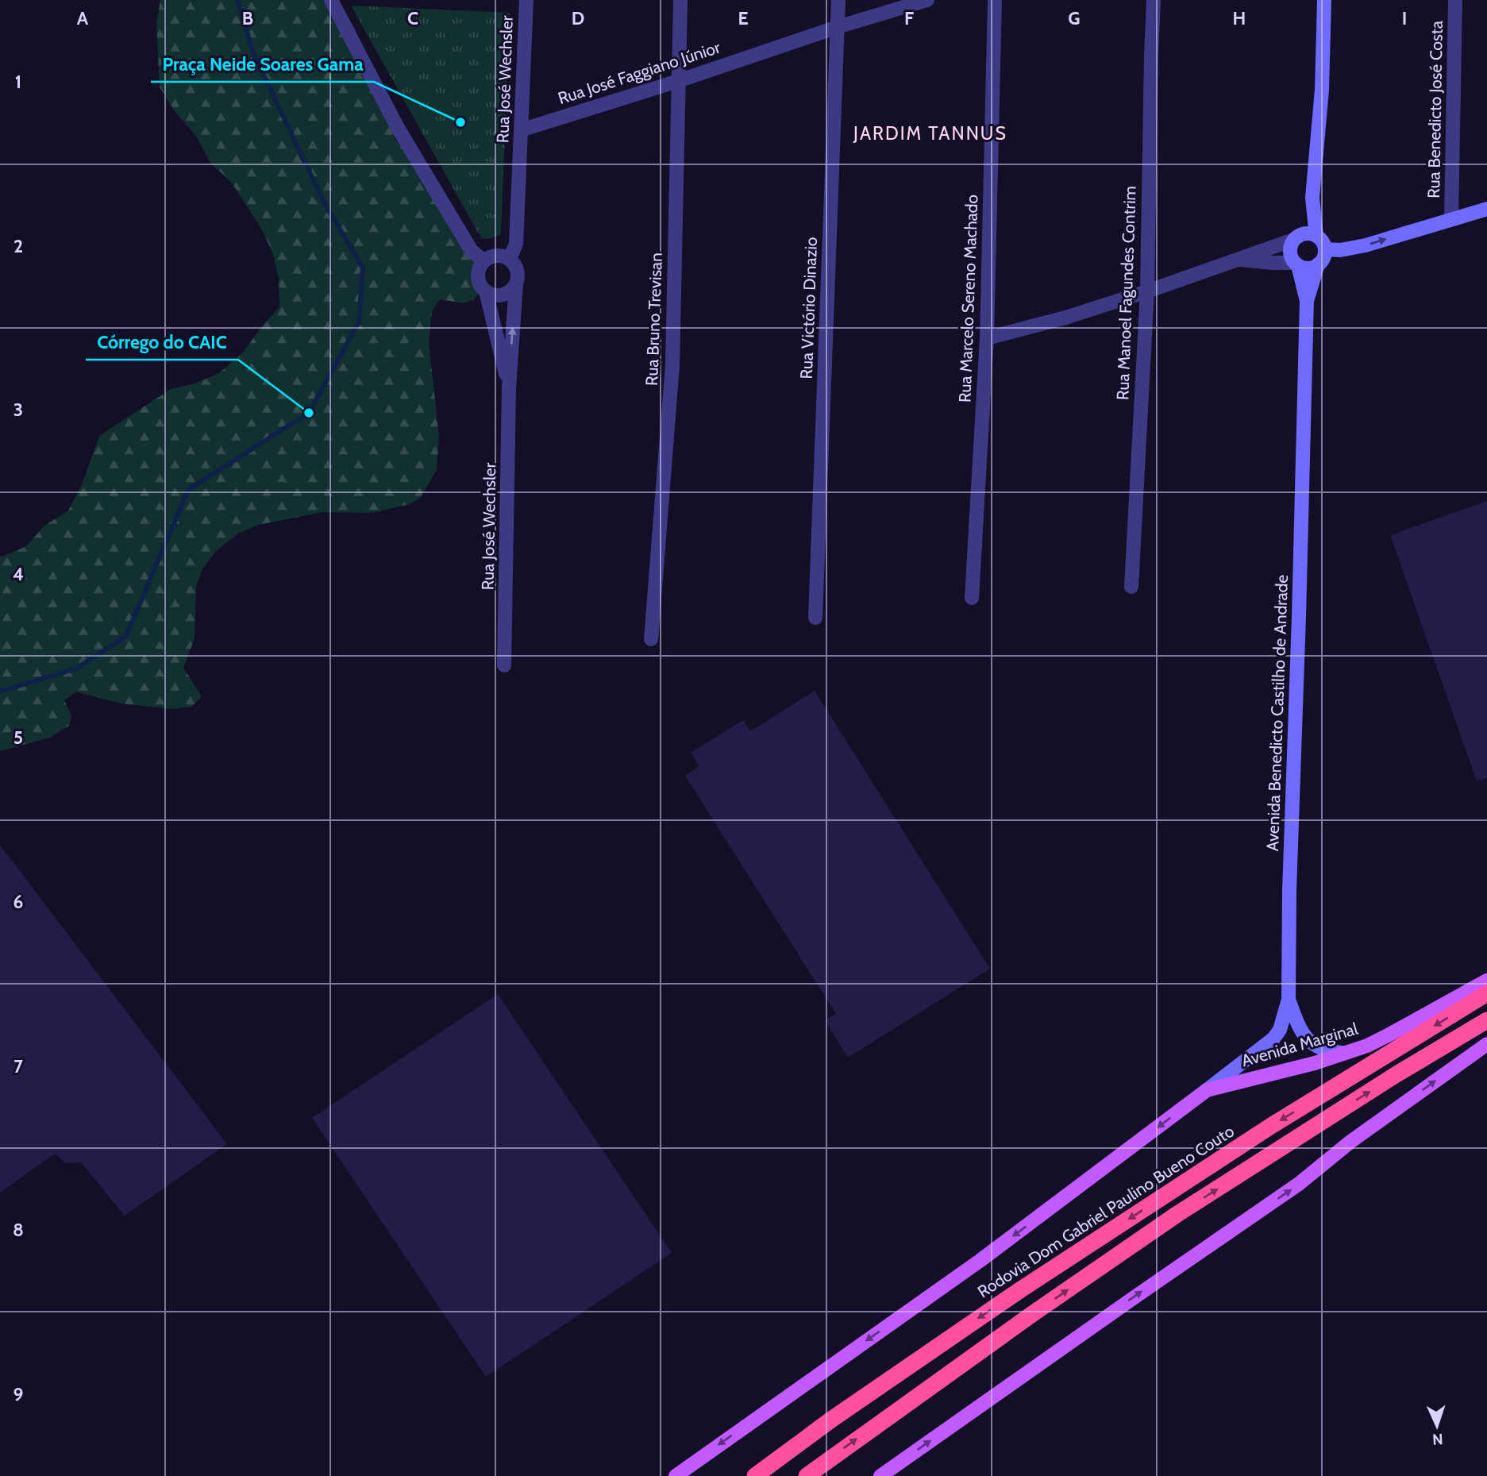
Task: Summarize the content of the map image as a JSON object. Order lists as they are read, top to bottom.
{
  "streets": {
    "highway": ["Rodovia Dom Gabriel Paulino Bueno Couto"],
    "main road": ["Avenida Benedicto Castilho de Andrade", "Avenida Marginal"],
    "street": [
      "Rua José Faggiano Júnior",
      "Rua José Wechsler",
      "Rua Benedicto José Costa",
      "Rua Manoel Fagundes Contrim",
      "Rua Marcelo Sereno Machado",
      "Rua Victório Dinazio",
      "Rua Bruno Trevisan"
    ]
  },
  "crossings": [
    ["Rua José Faggiano Júnior", "Rua José Wechsler"],
    ["Rua José Faggiano Júnior", "Rua Victório Dinazio"],
    ["Rua José Faggiano Júnior", "Rua Bruno Trevisan"],
    ["Avenida Benedicto Castilho de Andrade", "Avenida Marginal"]
  ],
  "districts": ["JARDIM TANNUS"],
  "places": ["Praça Neide Soares Gama", "Córrego do CAIC"],
  "north": "bottom",
  "grid": {
    "columns": [
      "A",
      "B",
      "C",
      "D",
      "E",
      "F",
      "G",
      "H",
      "I"
    ],
    "rows": [
      "1",
      "2",
      "3",
      "4",
      "5",
      "6",
      "7",
      "8",
      "9"
    ]
  }
}
